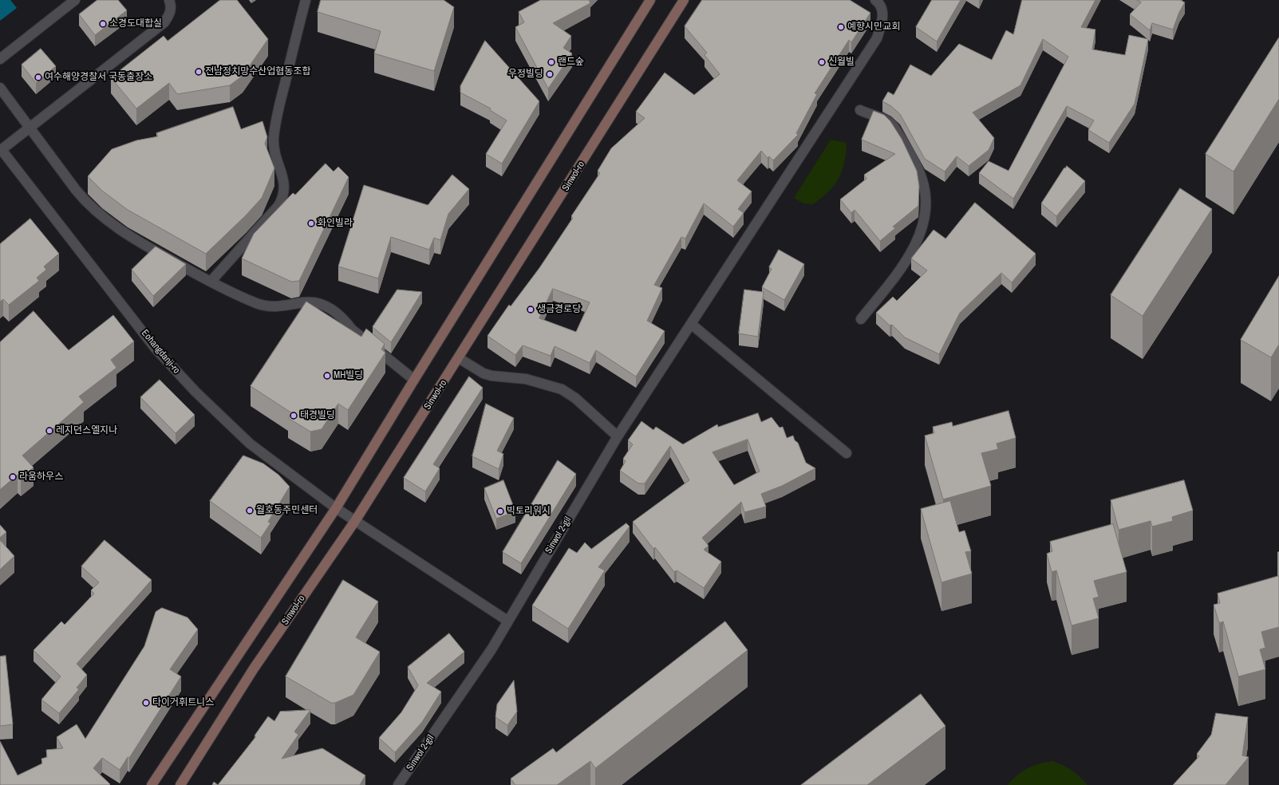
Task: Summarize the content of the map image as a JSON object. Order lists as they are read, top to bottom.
{
  "streets": {
    "street": ["Sinwol-ro", "Eohangdanji-ro", "Sinwol 2-gil"]
  },
  "crossings": [
    ["Sinwol-ro", "Eohangdanji-ro"],
    ["Eohangdanji-ro", "Sinwol 2-gil"]
  ],
  "places": [
    "소경도대합실",
    "예향시민교회",
    "랜드숲",
    "신월빌",
    "전남정치망수산업협동조합",
    "우정빌딩",
    "여수해양경찰서 국동출장소",
    "화인빌라",
    "생금경로당",
    "MH빌딩",
    "태경빌딩",
    "레지던스엘지나",
    "라움하우스",
    "월호동주민센터",
    "빅토리워시",
    "타이거휘트니스"
  ]
}
